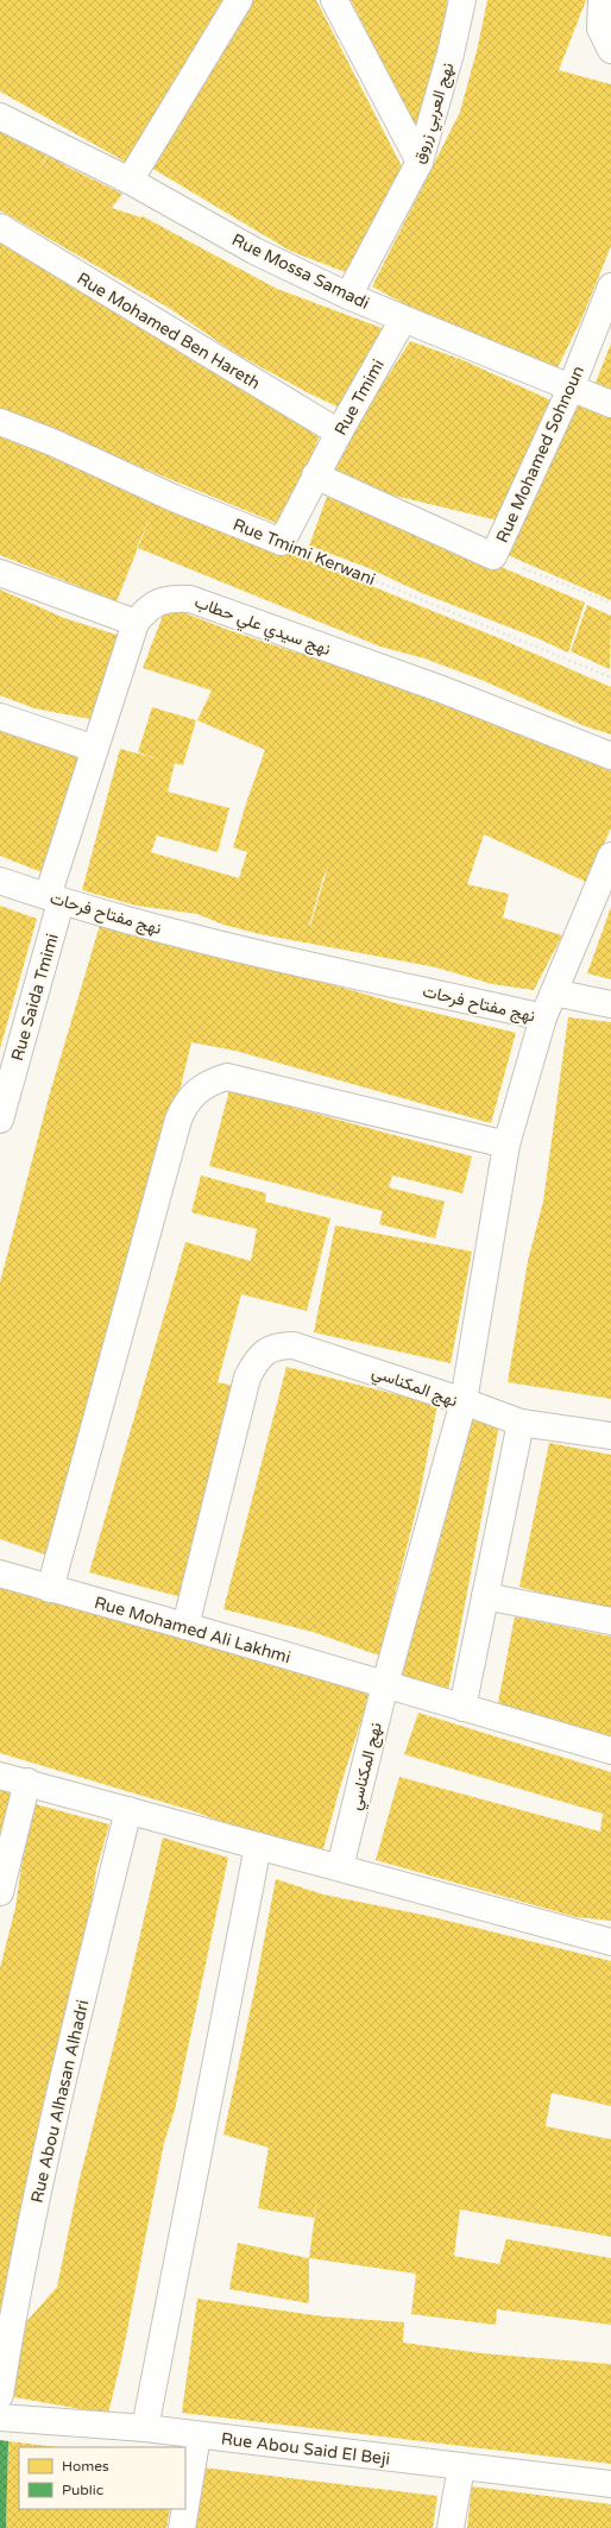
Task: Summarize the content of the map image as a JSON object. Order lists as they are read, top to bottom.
{
  "streets": {
    "street": [
      "نهج العربي زروق",
      "Rue Mossa Samadi",
      "Rue Mohamed Ben Hareth",
      "Rue Tmimi",
      "Rue Mohamed Sohnoun",
      "Rue Tmimi Kerwani",
      "نهج سيدي علي حطاب",
      "نهج مفتاح فرحات",
      "Rue Saida Tmimi",
      "نهج المكناسي",
      "Rue Mohamed Ali Lakhmi",
      "Rue Abou Alhasan Alhadri",
      "Rue Abou Said El Beji"
    ]
  },
  "crossings": [
    ["نهج العربي زروق", "Rue Mossa Samadi"],
    ["Rue Mossa Samadi", "Rue Tmimi"],
    ["Rue Mossa Samadi", "Rue Mohamed Sohnoun"],
    ["Rue Mohamed Ben Hareth", "Rue Tmimi"],
    ["Rue Tmimi", "Rue Tmimi Kerwani"],
    ["نهج سيدي علي حطاب", "نهج مفتاح فرحات"],
    ["نهج سيدي علي حطاب", "Rue Saida Tmimi"],
    ["نهج مفتاح فرحات", "Rue Saida Tmimi"],
    ["نهج مفتاح فرحات", "نهج المكناسي"],
    ["نهج المكناسي", "Rue Mohamed Ali Lakhmi"]
  ],
  "legend": ["Homes", "Public"]
}
